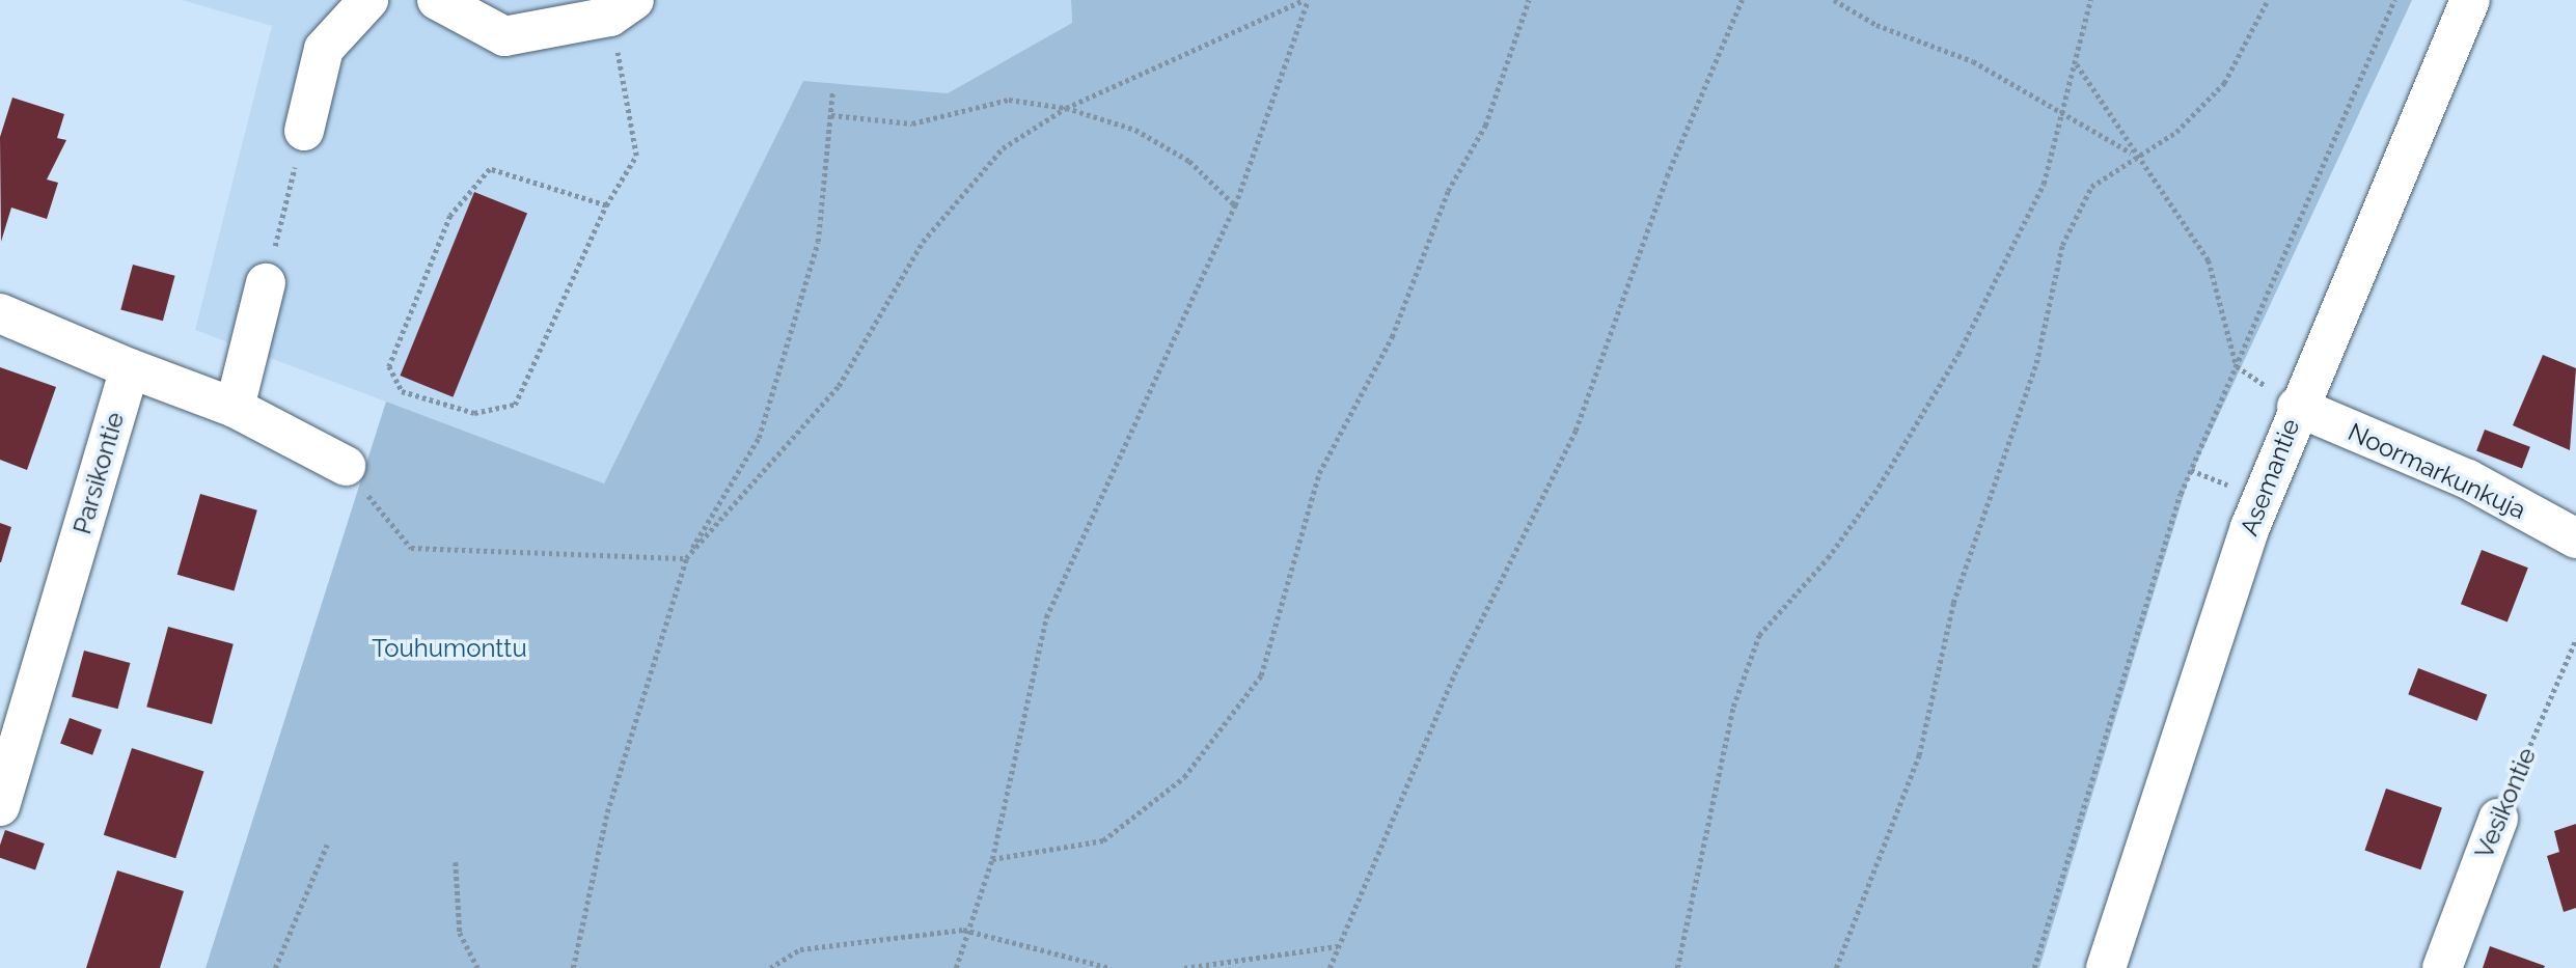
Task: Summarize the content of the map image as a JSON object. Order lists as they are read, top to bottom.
{
  "streets": {
    "street": [
      "Noormarkunkuja",
      "Parsikontie",
      "Asemantie",
      "Vesikontie"
    ]
  },
  "crossings": [
    ["Noormarkunkuja", "Asemantie"]
  ],
  "parks": ["Touhumonttu"]
}
